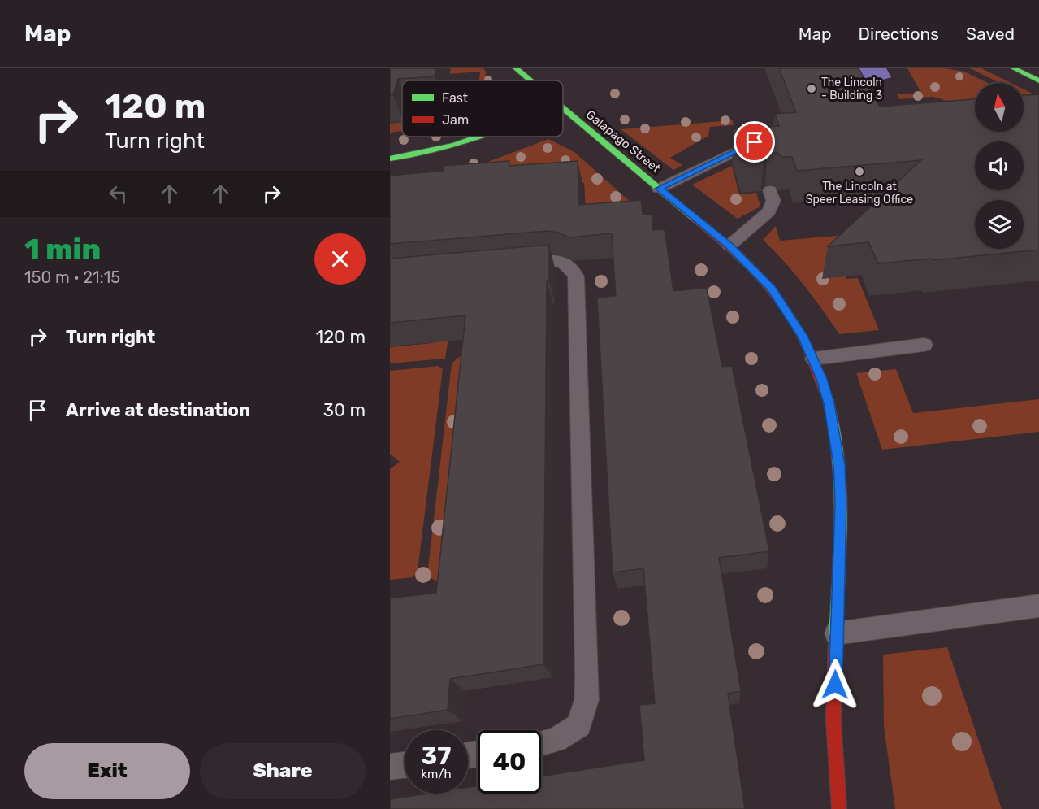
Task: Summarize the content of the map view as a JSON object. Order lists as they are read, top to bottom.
{
  "streets": {
    "street": ["Galapago Street"]
  },
  "places": ["The Lincoln - Building 3", "The Lincoln at Speer Leasing Office"],
  "legend": ["Fast", "Jam"],
  "north": "top",
  "page": {
    "header": "Map",
    "nav": ["Map", "Directions", "Saved"],
    "turn": ["120 m", "Turn right"],
    "heading": ["1 min", "150 m · 21:15"],
    "list": [
      {
        "name": "Turn right",
        "value": "120 m"
      },
      {
        "name": "Arrive at destination",
        "value": "30 m"
      }
    ],
    "speed": "37 km/h",
    "limit": "40",
    "buttons": ["Exit", "Share"]
  }
}
